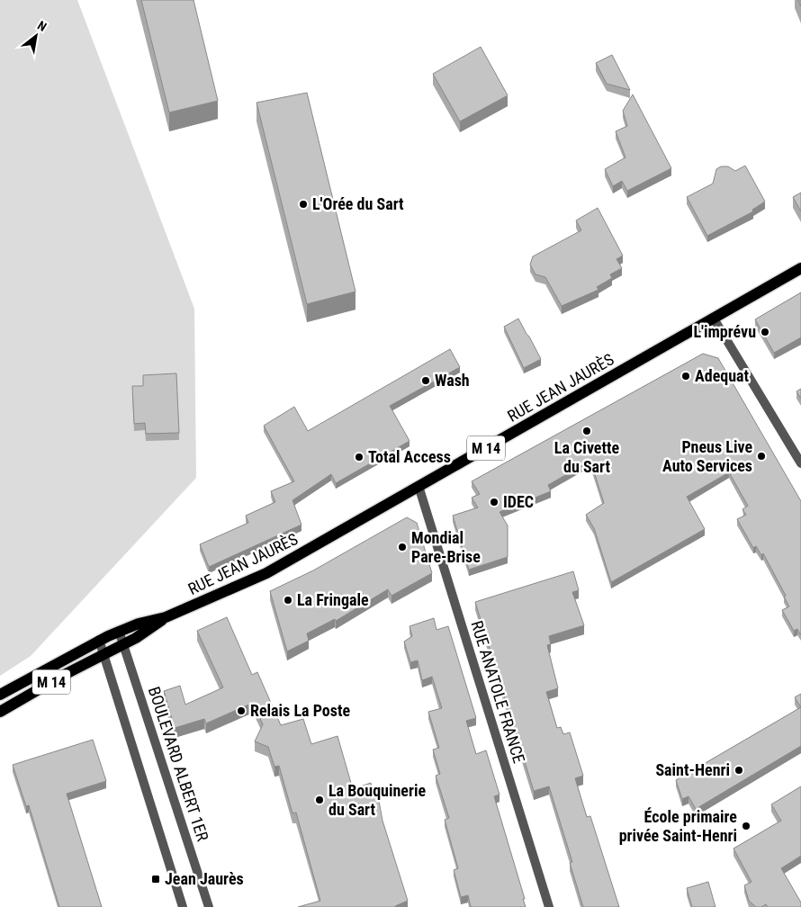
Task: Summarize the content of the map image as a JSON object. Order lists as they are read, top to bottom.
{
  "streets": {
    "main road": ["RUE JEAN JAURÈS", "M 14"],
    "street": ["RUE ANATOLE FRANCE", "BOULEVARD ALBERT 1ER"]
  },
  "crossings": [
    ["RUE JEAN JAURÈS", "RUE ANATOLE FRANCE"],
    ["RUE JEAN JAURÈS", "BOULEVARD ALBERT 1ER"]
  ],
  "places": {
    "other": [
      "L'Orée du Sart",
      "L'imprévu",
      "Adequat",
      "Wash",
      "La Civette du Sart",
      "Pneus Live Auto Services",
      "Total Access",
      "IDEC",
      "Mondial Pare-Brise",
      "La Fringale",
      "Relais La Poste",
      "Saint-Henri",
      "La Bouquinerie du Sart",
      "École primaire privée Saint-Henri"
    ],
    "transit": ["Jean Jaurès"]
  },
  "north": "top right"
}
